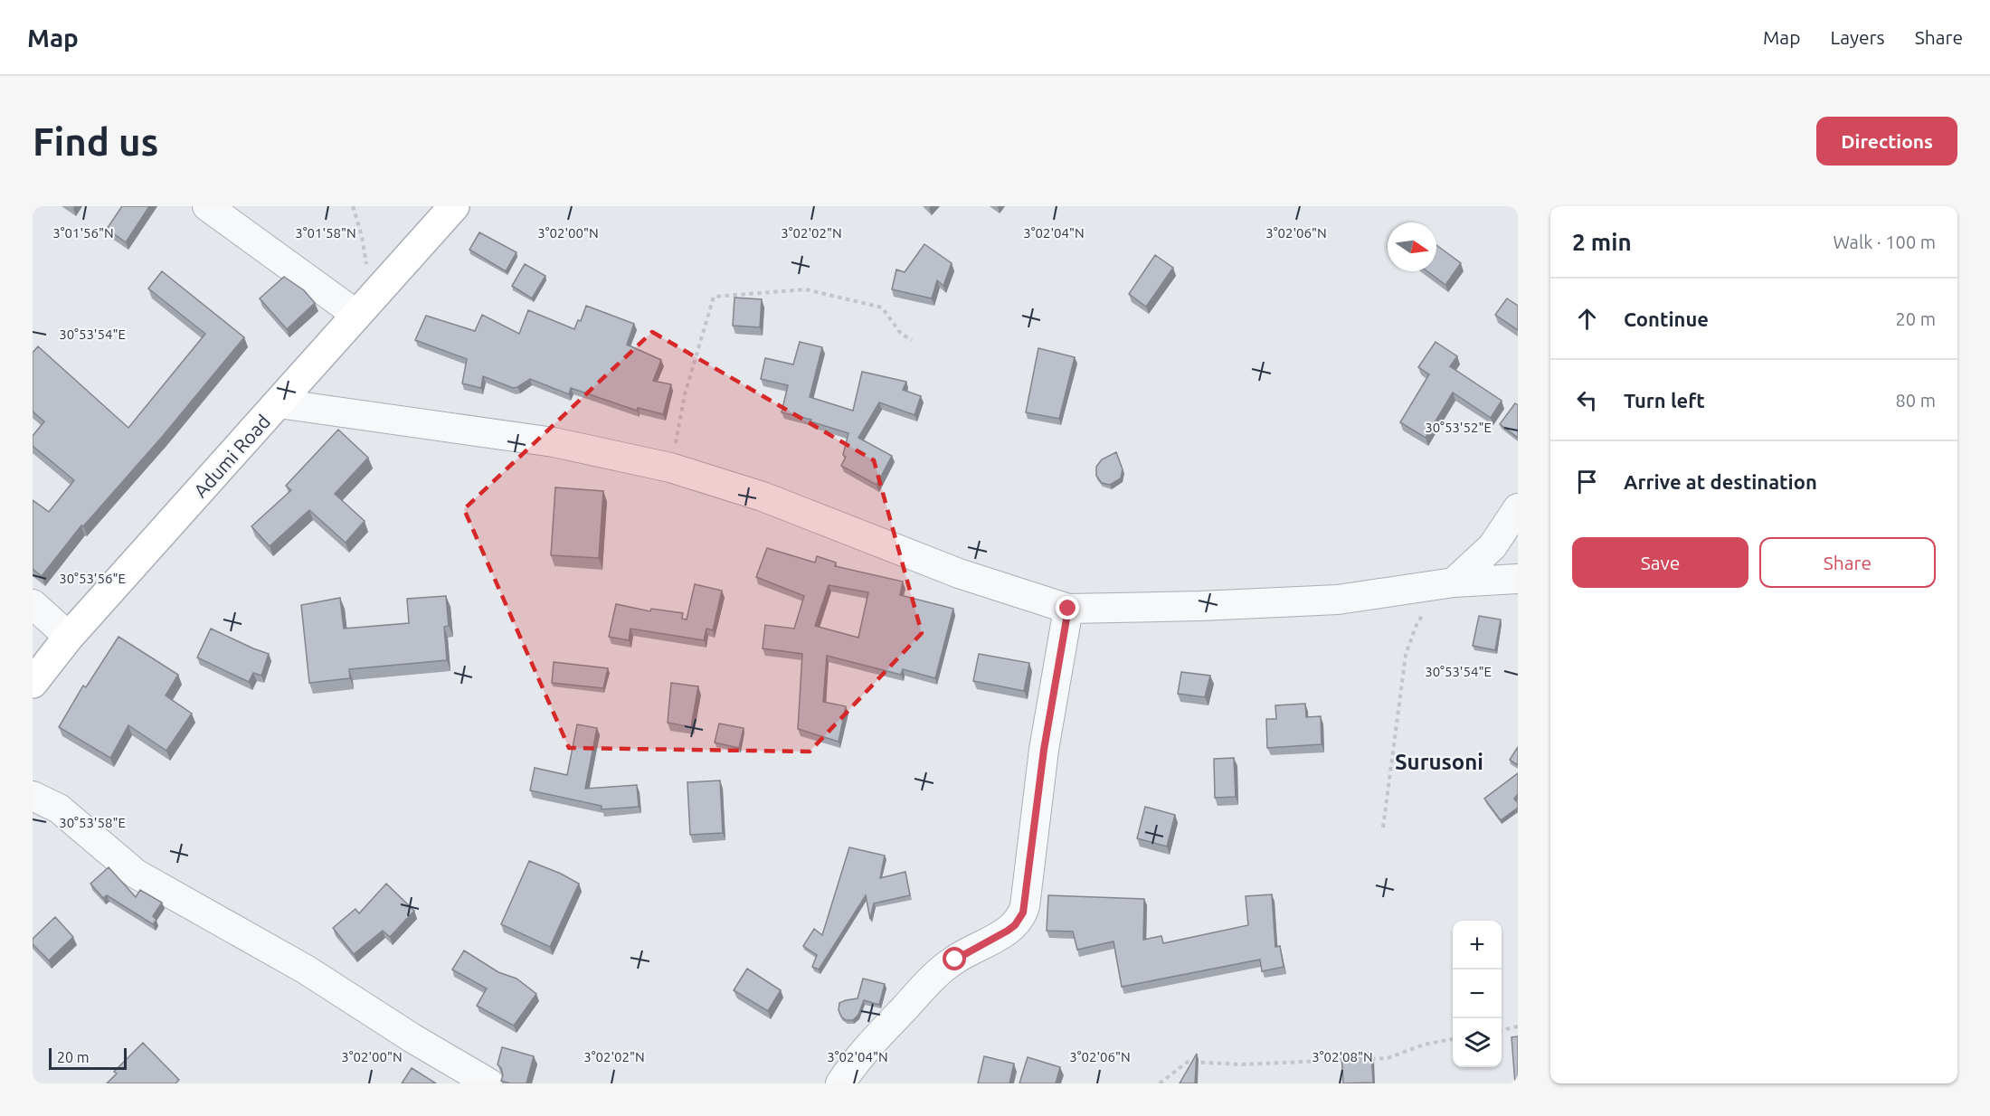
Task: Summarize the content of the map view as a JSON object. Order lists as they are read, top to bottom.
{
  "streets": {
    "main road": ["Adumi Road"]
  },
  "districts": ["Surusoni"],
  "scale_bar": "20 m",
  "north": "right",
  "page": {
    "header": "Map",
    "nav": ["Map", "Layers", "Share"],
    "buttons": [
      "Directions",
      ["Save", "Share"]
    ],
    "title": "Find us",
    "heading": ["2 min", "Walk · 100 m"],
    "list": [
      ["Continue", "20 m"],
      ["Turn left", "80 m"],
      "Arrive at destination"
    ],
    "map_buttons": ["+", "−"],
    "scale": "20 m"
  },
  "coordinates": [
    "3°01'56\"N",
    "3°01'58\"N",
    "3°02'00\"N",
    "3°02'02\"N",
    "3°02'04\"N",
    "3°02'06\"N",
    "30°53'54\"E",
    "30°53'52\"E",
    "30°53'56\"E",
    "30°53'58\"E",
    "3°02'08\"N"
  ]
}
